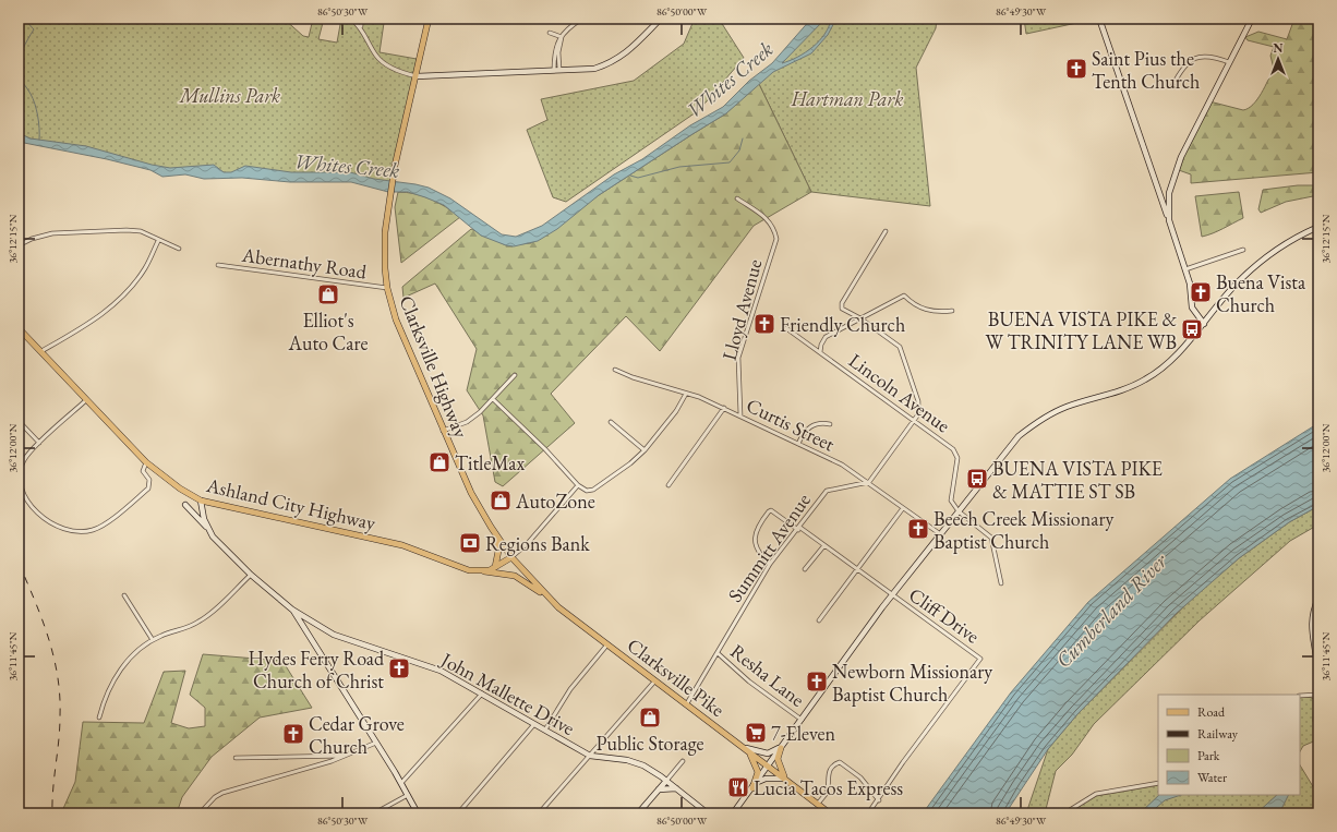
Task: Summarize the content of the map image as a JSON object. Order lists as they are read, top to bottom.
{
  "streets": {
    "main road": ["Clarksville Highway", "Ashland City Highway", "Clarksville Pike"],
    "street": [
      "Abernathy Road",
      "Lloyd Avenue",
      "Lincoln Avenue",
      "Curtis Street",
      "Summitt Avenue",
      "Cliff Drive",
      "Resha Lane",
      "John Mallette Drive"
    ]
  },
  "crossings": [
    ["Abernathy Road", "Clarksville Highway"],
    ["Lloyd Avenue", "Curtis Street"],
    ["Clarksville Highway", "Clarksville Pike"],
    ["Curtis Street", "Summitt Avenue"],
    ["Ashland City Highway", "Clarksville Pike"],
    ["Summitt Avenue", "Cliff Drive"],
    ["Summitt Avenue", "Resha Lane"],
    ["Summitt Avenue", "Clarksville Pike"]
  ],
  "water": ["Whites Creek", "Cumberland River"],
  "parks": ["Mullins Park", "Hartman Park"],
  "places": {
    "church": [
      "Saint Pius the Tenth Church",
      "Buena Vista Church",
      "Friendly Church",
      "Beech Creek Missionary Baptist Church",
      "Hydes Ferry Road Church of Christ",
      "Newborn Missionary Baptist Church",
      "Cedar Grove Church"
    ],
    "shop": [
      "Elliot's Auto Care",
      "TitleMax",
      "AutoZone",
      "Public Storage"
    ],
    "bus stop": ["BUENA VISTA PIKE & W TRINITY LANE WB", "BUENA VISTA PIKE & MATTIE ST SB"],
    "bank": ["Regions Bank"],
    "supermarket": ["7-Eleven"],
    "restaurant": ["Lucia Tacos Express"]
  },
  "legend": [
    "Road",
    "Railway",
    "Park",
    "Water"
  ],
  "north": "top",
  "coordinates": [
    "86°50'30\"W",
    "86°50'00\"W",
    "86°49'30\"W",
    "36°12'15\"N",
    "36°12'00\"N",
    "36°11'45\"N"
  ]
}
